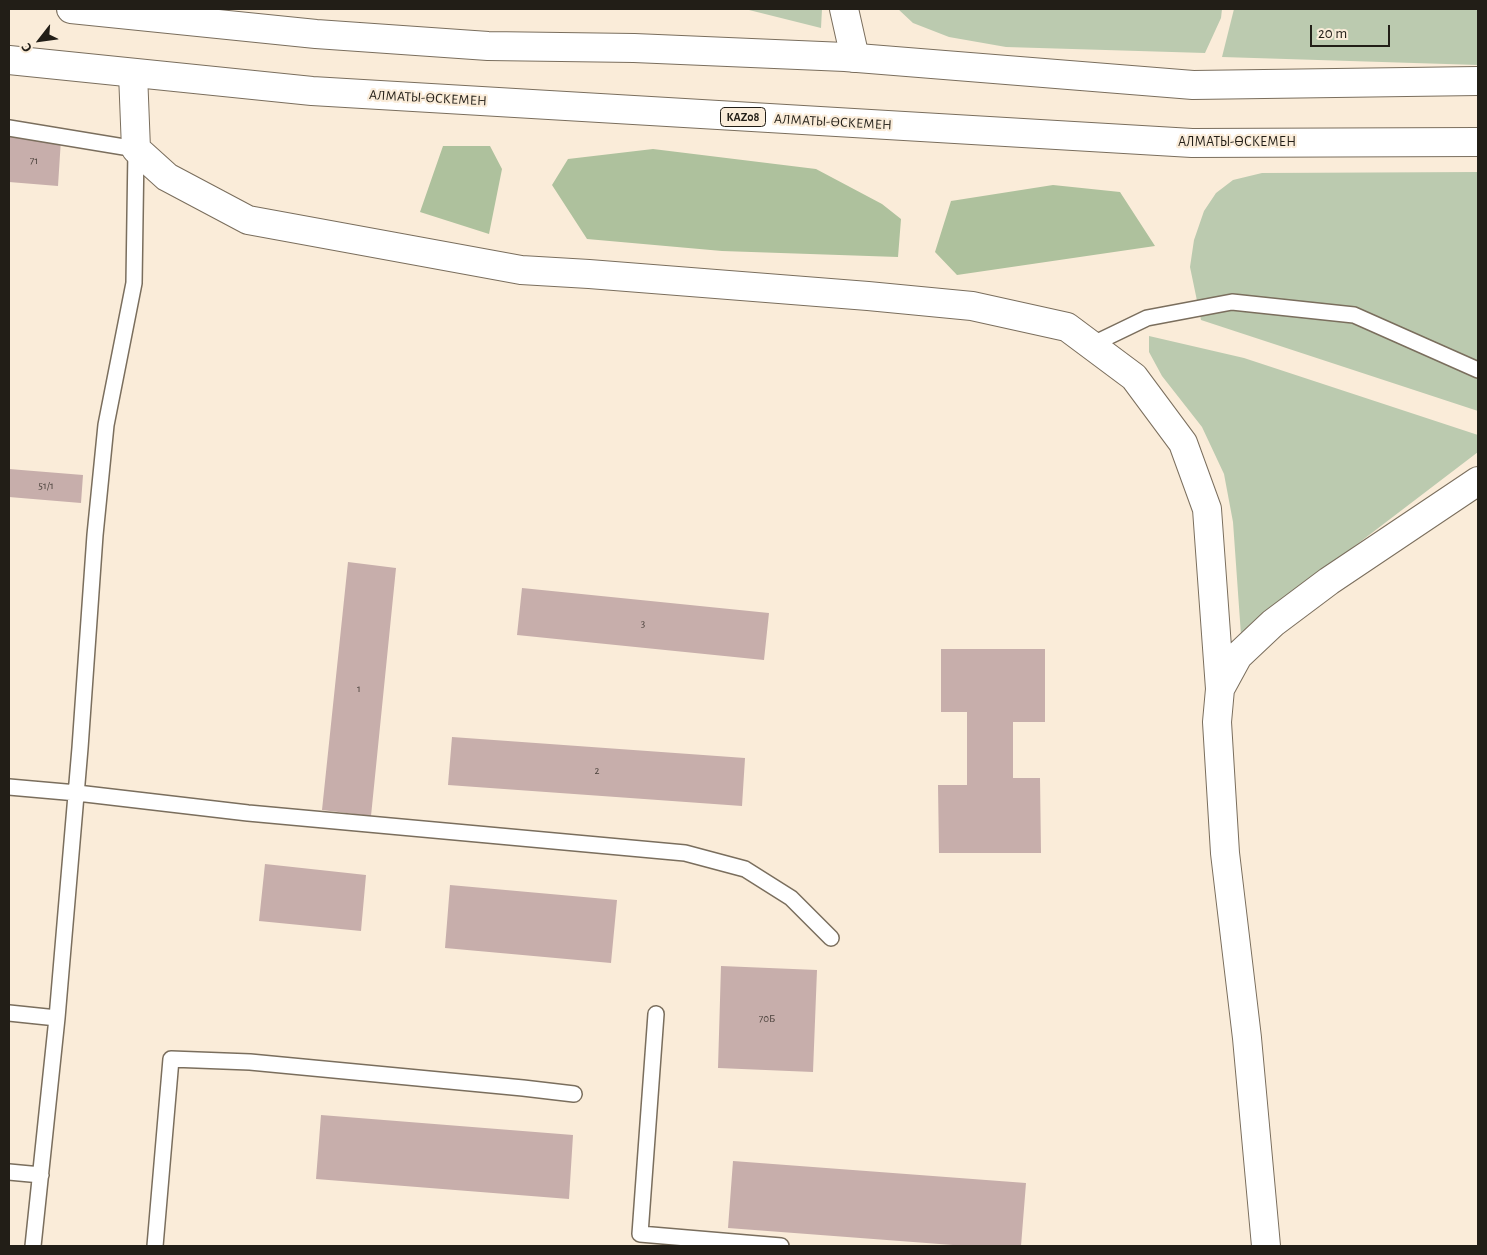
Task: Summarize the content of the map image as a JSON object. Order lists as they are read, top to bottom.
{
  "streets": {
    "main road": ["АЛМАТЫ-ӨСКЕМЕН", "KAZ08"]
  },
  "house_numbers": [
    "71",
    "51/1",
    "3",
    "1",
    "2",
    "70Б"
  ],
  "scale_bar": "20 m",
  "north": "bottom left"
}
